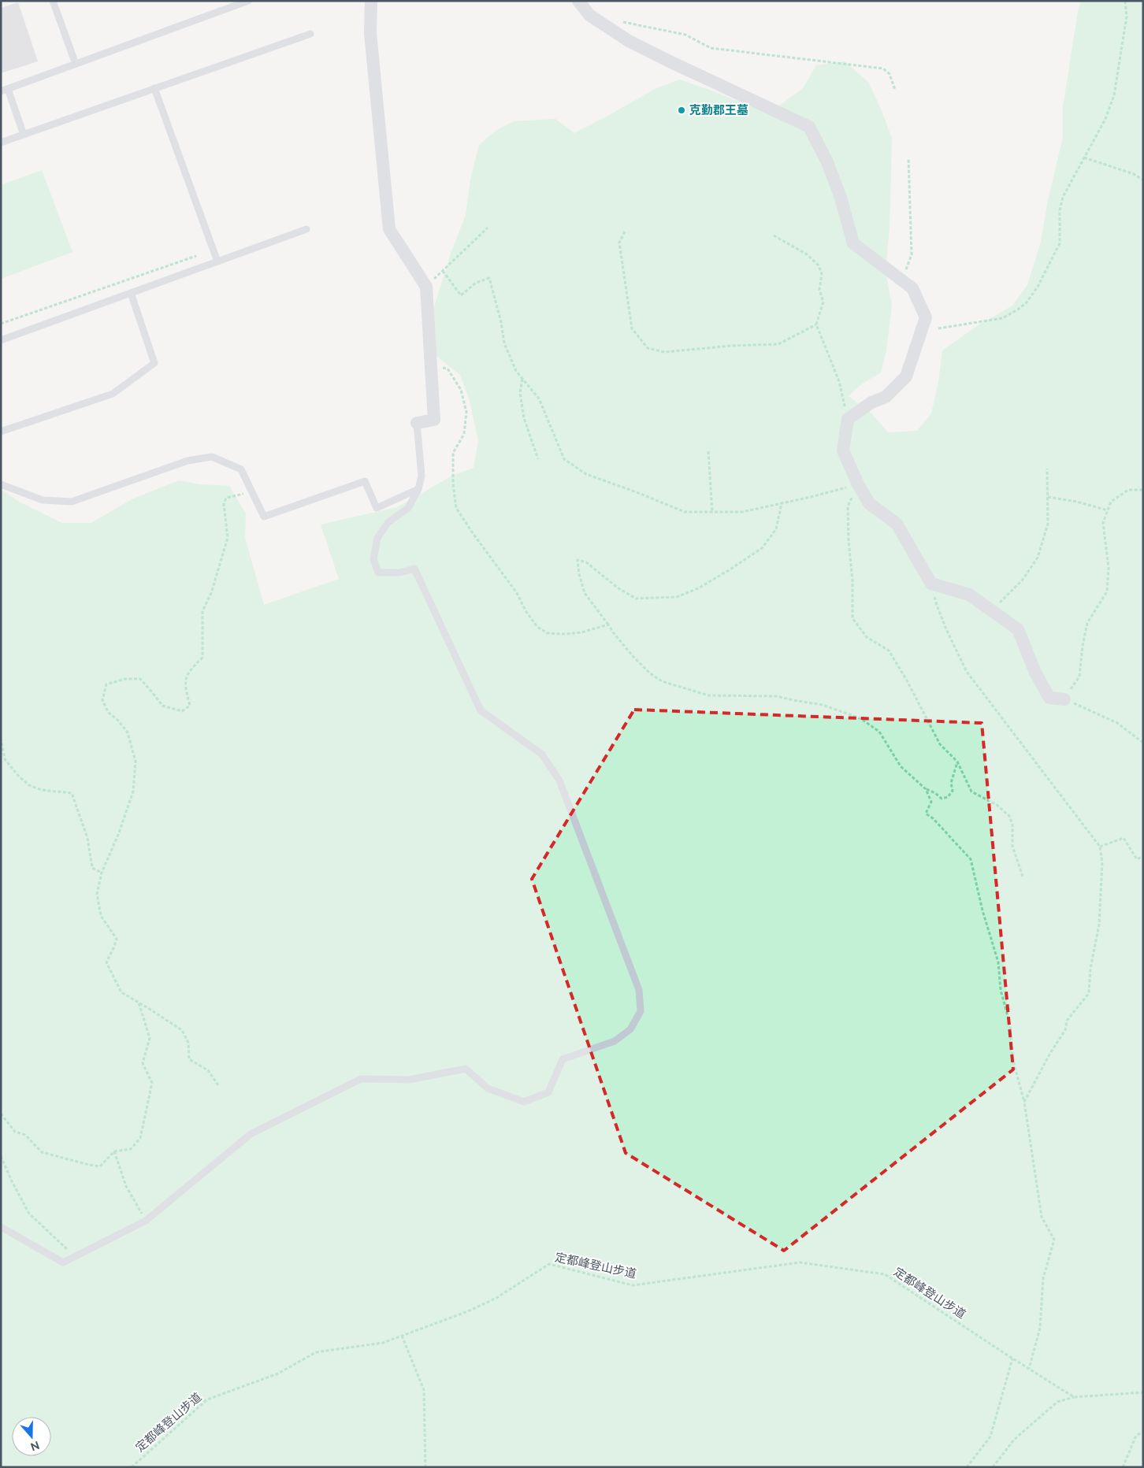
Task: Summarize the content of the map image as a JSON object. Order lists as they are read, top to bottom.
{
  "streets": {
    "path": ["定都峰登山步道"]
  },
  "places": ["克勤郡王墓"],
  "north": "bottom"
}
